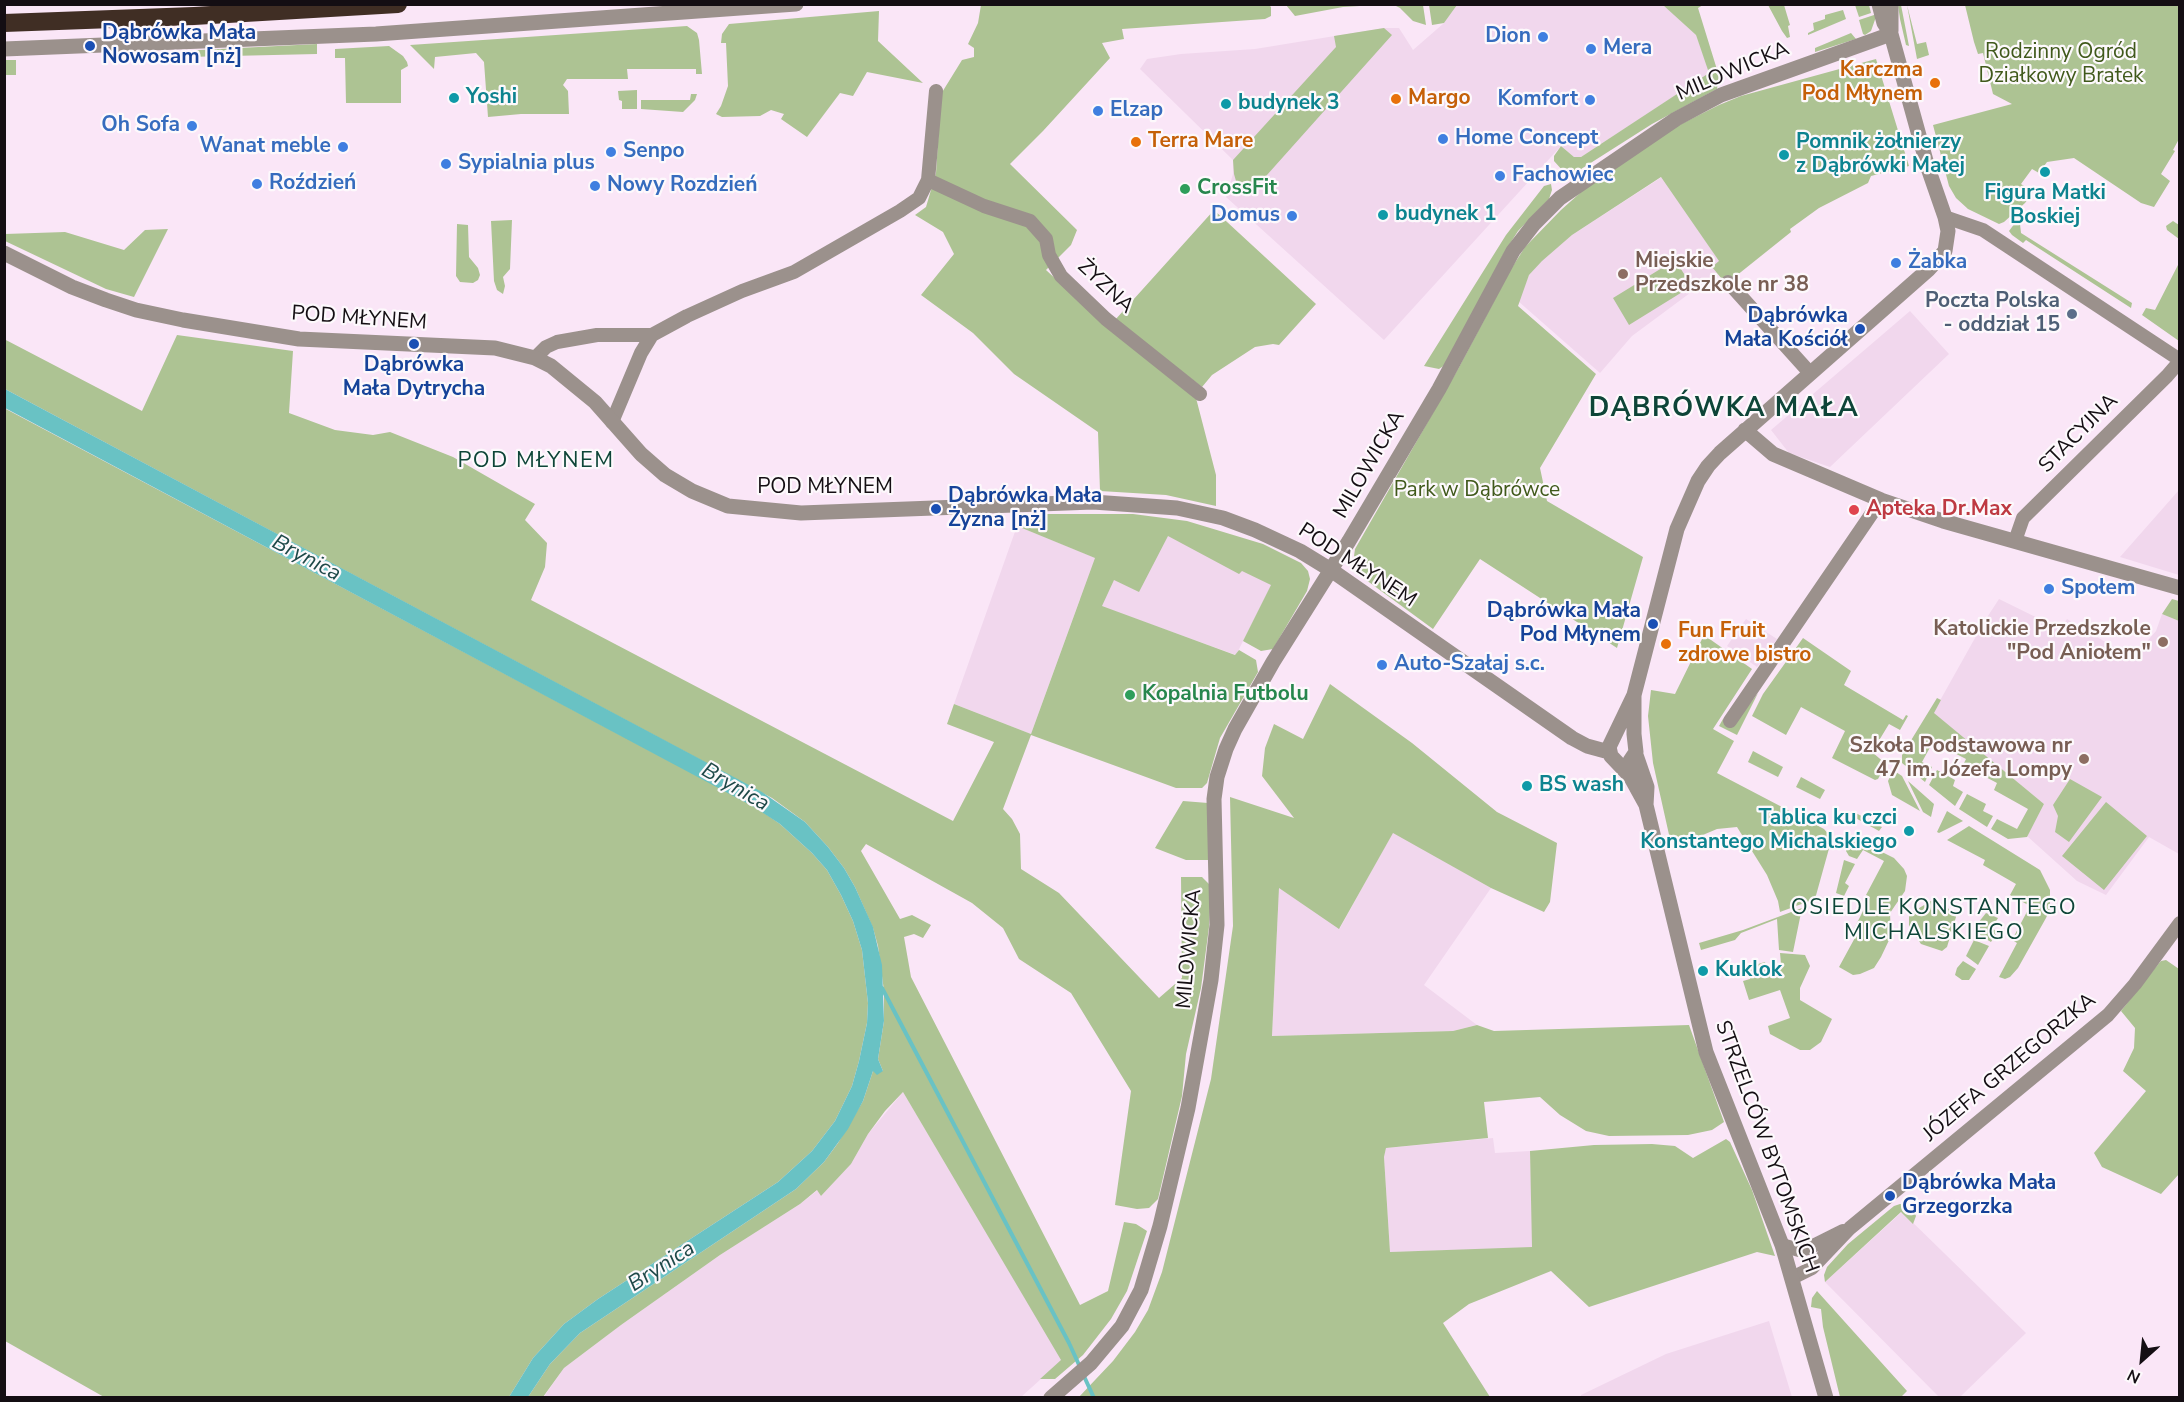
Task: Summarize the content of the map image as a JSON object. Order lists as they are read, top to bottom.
{
  "streets": {
    "street": [
      "MILOWICKA",
      "ŻYZNA",
      "POD MŁYNEM",
      "STACYJNA",
      "JÓZEFA GRZEGORZKA",
      "STRZELCÓW BYTOMSKICH"
    ]
  },
  "crossings": [
    ["MILOWICKA", "POD MŁYNEM"],
    ["POD MŁYNEM", "STRZELCÓW BYTOMSKICH"],
    ["JÓZEFA GRZEGORZKA", "STRZELCÓW BYTOMSKICH"]
  ],
  "districts": ["DĄBRÓWKA MAŁA", "POD MŁYNEM", "OSIEDLE KONSTANTEGO MICHALSKIEGO"],
  "water": ["Brynica"],
  "parks": ["Rodzinny Ogród Działkowy Bratek", "Park w Dąbrówce"],
  "places": [
    "Dion",
    "Dąbrówka Mała Nowosam [nż]",
    "Mera",
    "Karczma Pod Młynem",
    "Yoshi",
    "Margo",
    "Komfort",
    "budynek 3",
    "Elzap",
    "Oh Sofa",
    "Home Concept",
    "Terra Mare",
    "Wanat meble",
    "Senpo",
    "Pomnik żołnierzy z Dąbrówki Małej",
    "Sypialnia plus",
    "Figura Matki Boskiej",
    "Fachowiec",
    "Roździeń",
    "Nowy Rozdzień",
    "CrossFit",
    "budynek 1",
    "Domus",
    "Żabka",
    "Miejskie Przedszkole nr 38",
    "Poczta Polska - oddział 15",
    "Dąbrówka Mała Kościół",
    "Dąbrówka Mała Dytrycha",
    "Dąbrówka Mała Żyzna [nż]",
    "Apteka Dr.Max",
    "Społem",
    "Dąbrówka Mała Pod Młynem",
    "Katolickie Przedszkole \"Pod Aniołem\"",
    "Fun Fruit zdrowe bistro",
    "Auto-Szałaj s.c.",
    "Kopalnia Futbolu",
    "Szkoła Podstawowa nr 47 im. Józefa Lompy",
    "BS wash",
    "Tablica ku czci Konstantego Michalskiego",
    "Kuklok",
    "Dąbrówka Mała Grzegorzka"
  ],
  "north": "bottom left"
}
